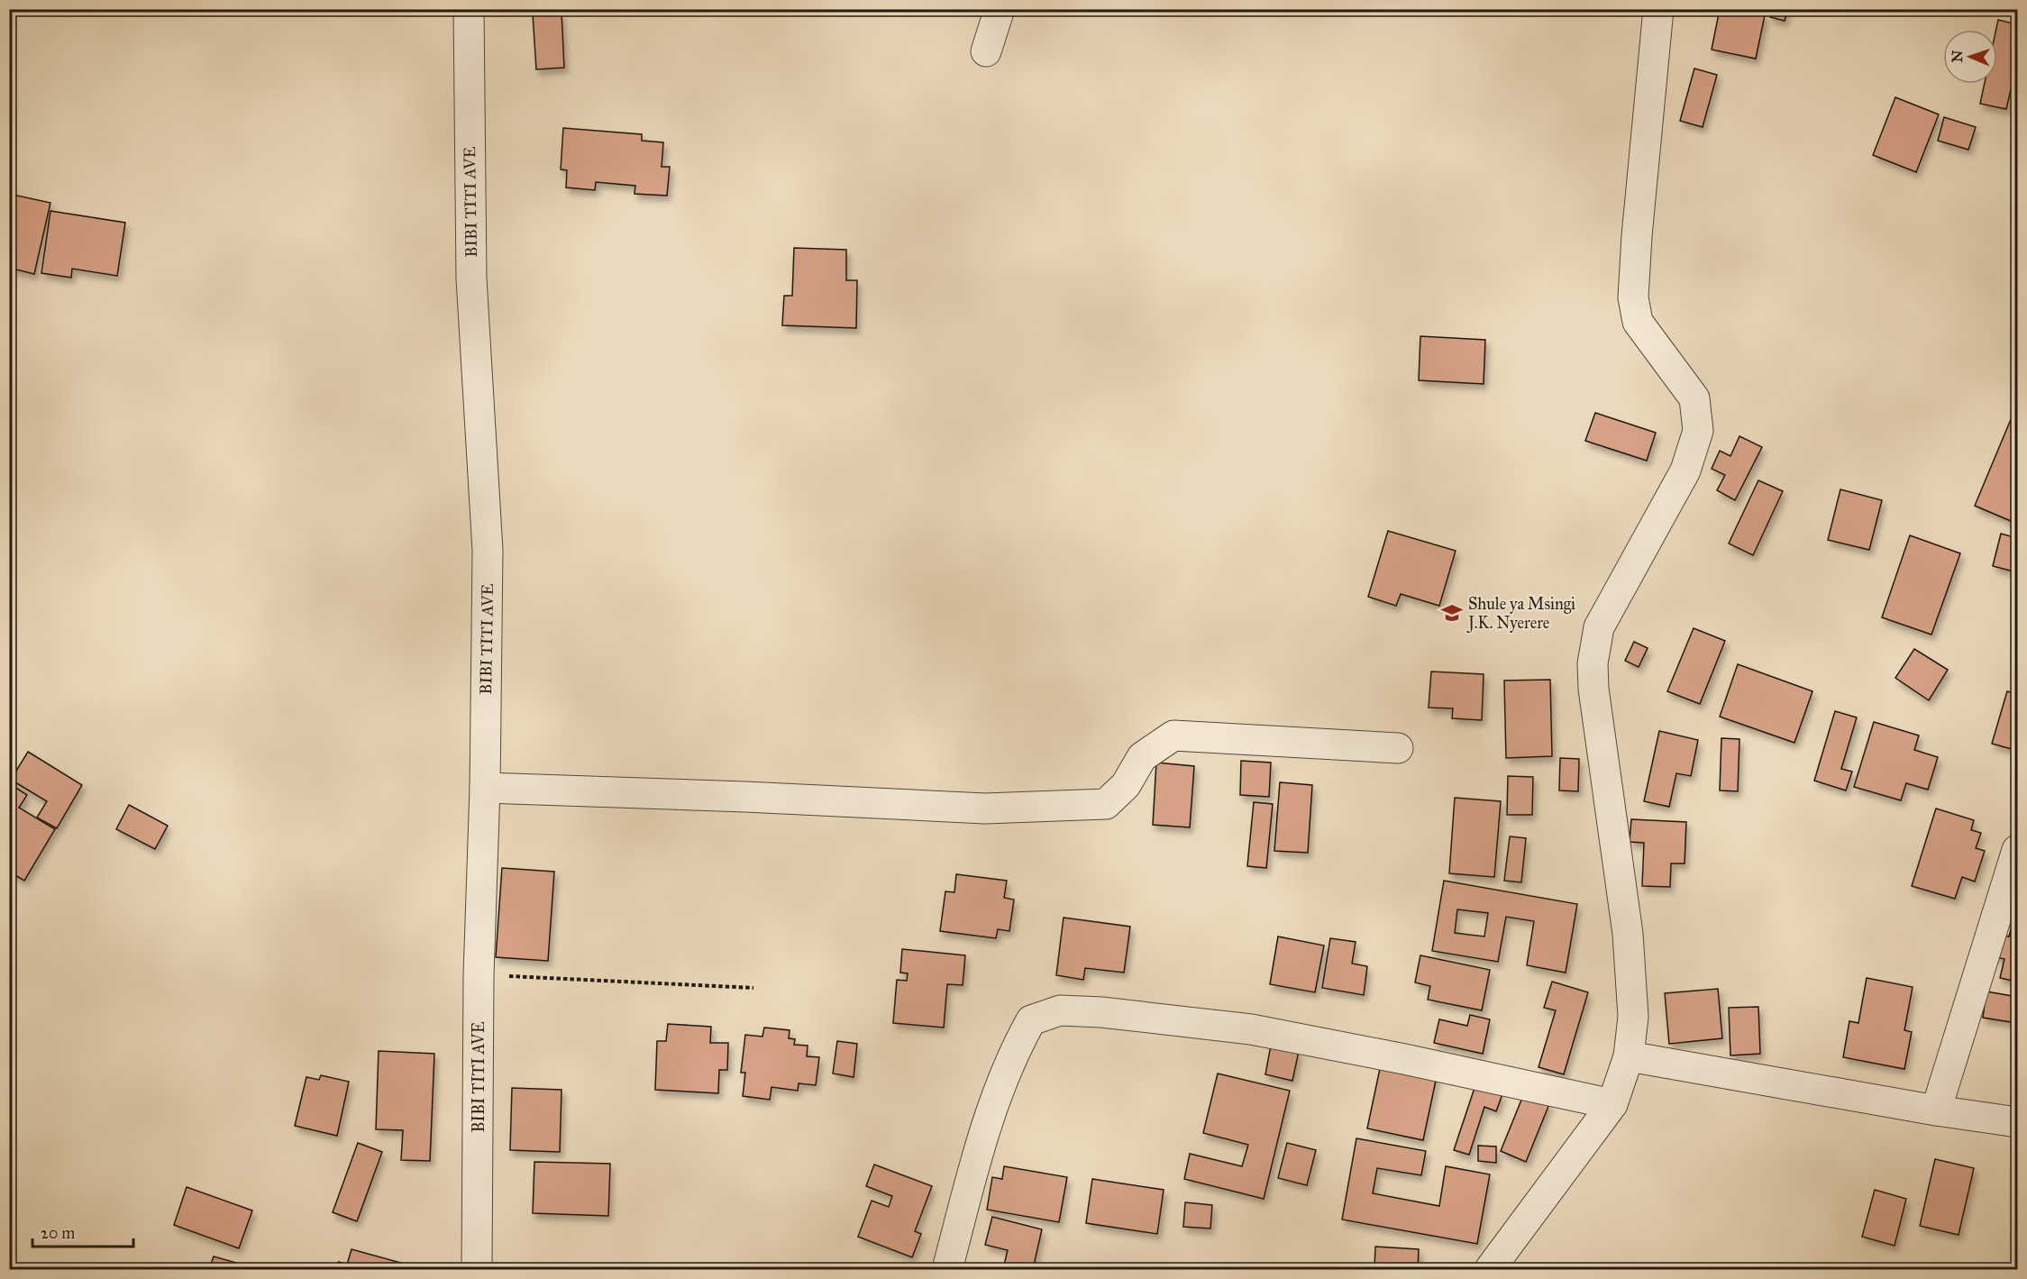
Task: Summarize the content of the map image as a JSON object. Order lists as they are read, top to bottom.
{
  "streets": {
    "street": ["BIBI TITI AVE"]
  },
  "places": {
    "school or university": ["Shule ya Msingi J.K. Nyerere"]
  },
  "scale_bar": "20 m",
  "north": "left"
}
